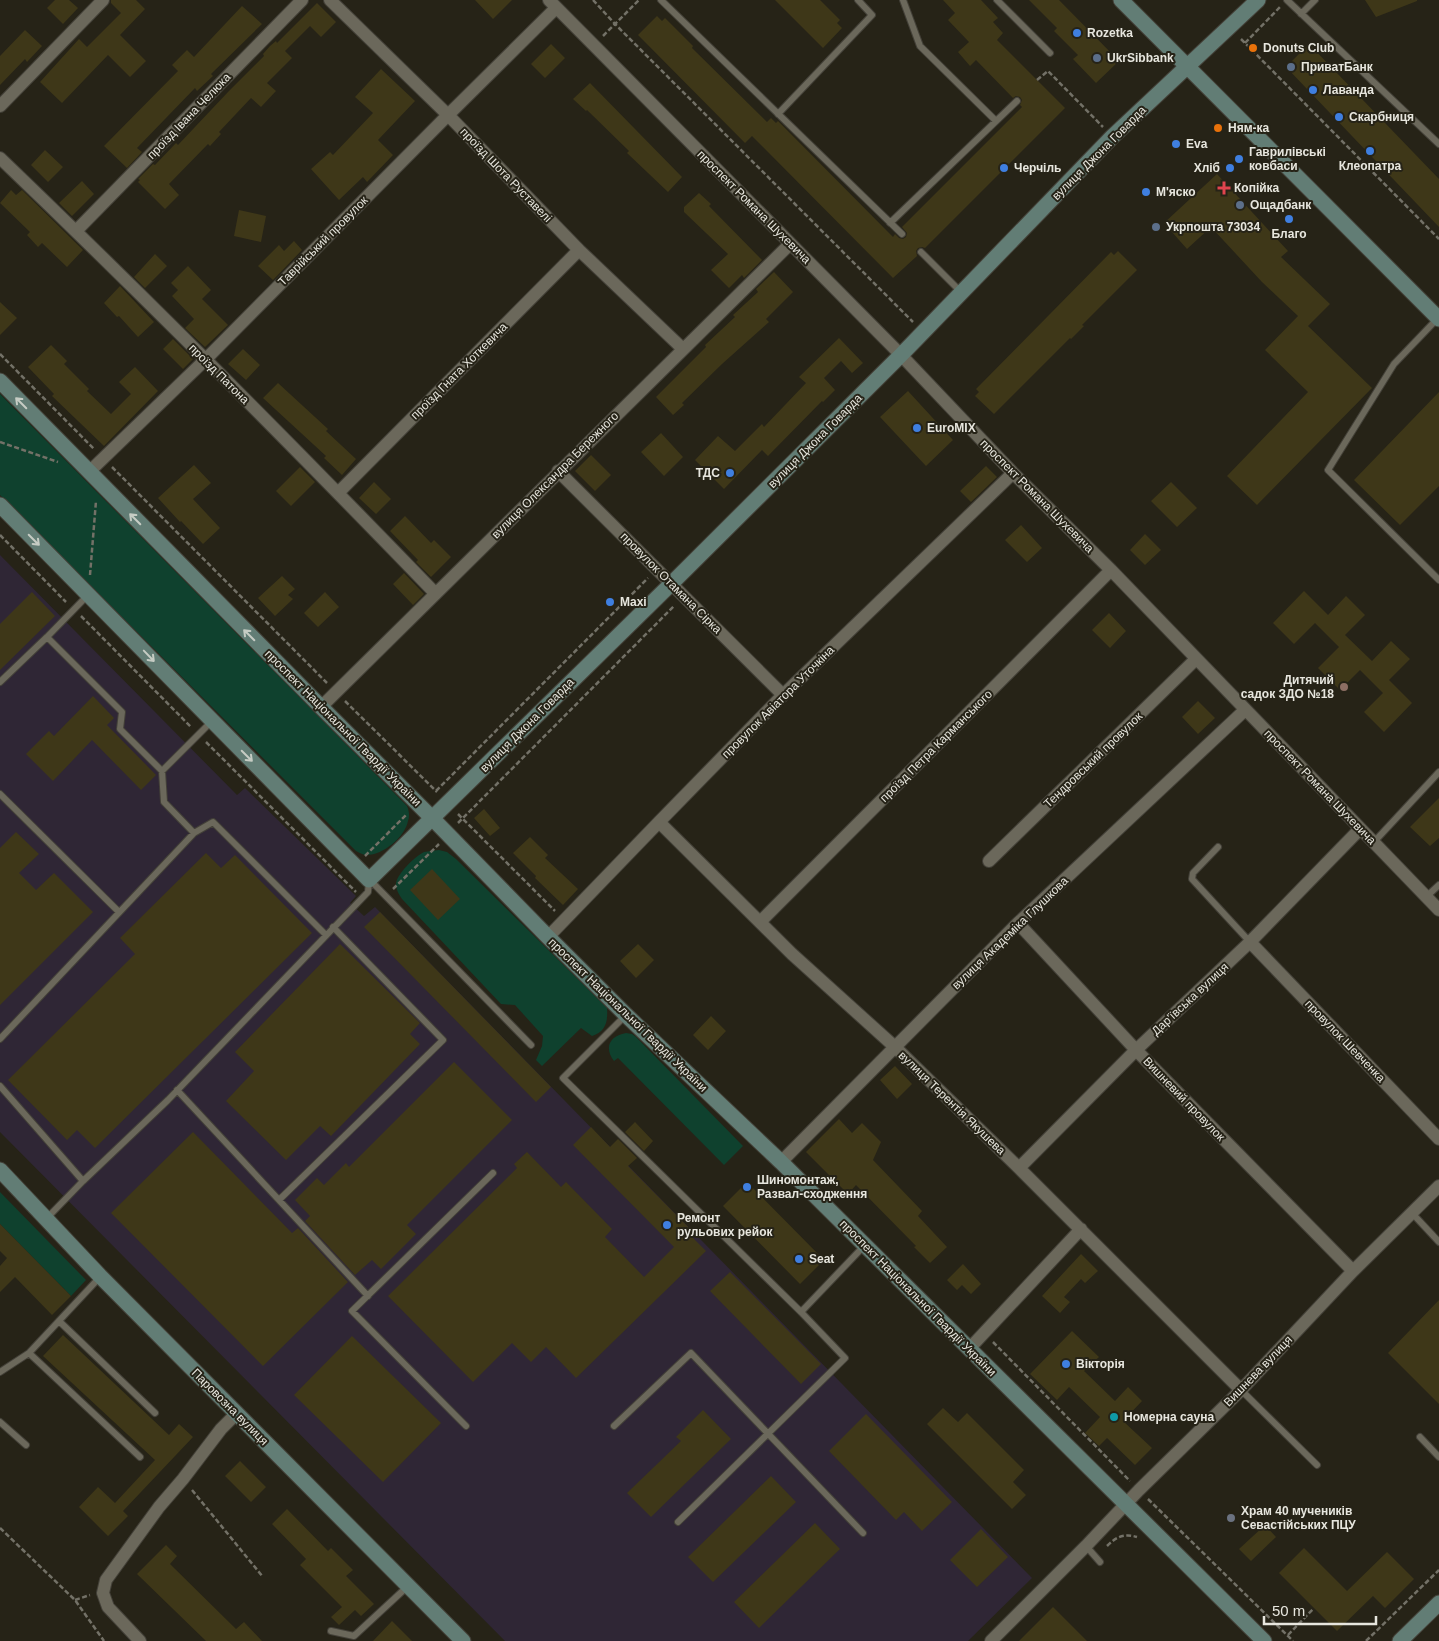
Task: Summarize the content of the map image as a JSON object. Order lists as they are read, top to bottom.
{
  "streets": {
    "street": [
      "проїзд Івана Челюка",
      "вулиця Джона Говарда",
      "проїзд Шота Руставелі",
      "проспект Романа Шухевича",
      "Таврійський провулок",
      "проїзд Гната Хоткевича",
      "проїзд Патона",
      "вулиця Олександра Бережного",
      "провулок Отамана Сірка",
      "провулок Авіатора Уточкіна",
      "проспект Національної Гвардії України",
      "проїзд Петра Карманського",
      "Тендровський провулок",
      "вулиця Академіка Глушкова",
      "Дар'ївська вулиця",
      "провулок Шевченка",
      "Вишневий провулок",
      "вулиця Терентія Якушева",
      "Вишнева вулиця",
      "Паровозна вулиця"
    ]
  },
  "crossings": [
    ["проїзд Івана Челюка", "проїзд Патона"],
    ["вулиця Джона Говарда", "проспект Романа Шухевича"],
    ["вулиця Джона Говарда", "провулок Отамана Сірка"],
    ["вулиця Джона Говарда", "проспект Національної Гвардії України"],
    ["проїзд Шота Руставелі", "Таврійський провулок"],
    ["проїзд Шота Руставелі", "проїзд Гната Хоткевича"],
    ["проїзд Шота Руставелі", "вулиця Олександра Бережного"],
    ["проспект Романа Шухевича", "Таврійський провулок"],
    ["проспект Романа Шухевича", "вулиця Олександра Бережного"],
    ["проспект Романа Шухевича", "провулок Авіатора Уточкіна"],
    ["проспект Романа Шухевича", "проїзд Петра Карманського"],
    ["проспект Романа Шухевича", "Тендровський провулок"],
    ["проспект Романа Шухевича", "вулиця Академіка Глушкова"],
    ["проспект Романа Шухевича", "Дар'ївська вулиця"],
    ["Таврійський провулок", "проїзд Патона"],
    ["Таврійський провулок", "проспект Національної Гвардії України"],
    ["проїзд Гната Хоткевича", "проїзд Патона"],
    ["проїзд Патона", "вулиця Олександра Бережного"],
    ["вулиця Олександра Бережного", "провулок Отамана Сірка"],
    ["вулиця Олександра Бережного", "проспект Національної Гвардії України"],
    ["провулок Отамана Сірка", "провулок Авіатора Уточкіна"],
    ["провулок Авіатора Уточкіна", "проспект Національної Гвардії України"],
    ["провулок Авіатора Уточкіна", "вулиця Терентія Якушева"],
    ["проспект Національної Гвардії України", "вулиця Академіка Глушкова"],
    ["проспект Національної Гвардії України", "Вишнева вулиця"],
    ["проїзд Петра Карманського", "вулиця Терентія Якушева"],
    ["вулиця Академіка Глушкова", "Вишневий провулок"],
    ["вулиця Академіка Глушкова", "вулиця Терентія Якушева"],
    ["Дар'ївська вулиця", "провулок Шевченка"],
    ["Дар'ївська вулиця", "Вишневий провулок"],
    ["Дар'ївська вулиця", "вулиця Терентія Якушева"],
    ["Вишневий провулок", "Вишнева вулиця"],
    ["вулиця Терентія Якушева", "Вишнева вулиця"]
  ],
  "places": {
    "other": [
      "Rozetka",
      "Donuts Club",
      "UkrSibbank",
      "ПриватБанк",
      "Лаванда",
      "Скарбниця",
      "Ням-ка",
      "Eva",
      "Клеопатра",
      "Гаврилівські ковбаси",
      "Черчіль",
      "Хліб",
      "М'яско",
      "Ощадбанк",
      "Благо",
      "Укрпошта 73034",
      "EuroMIX",
      "ТДС",
      "Maxi",
      "Дитячий садок ЗДО №18",
      "Шиномонтаж, Развал-сходження",
      "Ремонт рульових рейок",
      "Seat",
      "Вікторія",
      "Номерна сауна",
      "Храм 40 мучеників Севастійських ПЦУ"
    ],
    "health": ["Копійка"]
  },
  "scale_bar": "50 m"
}
